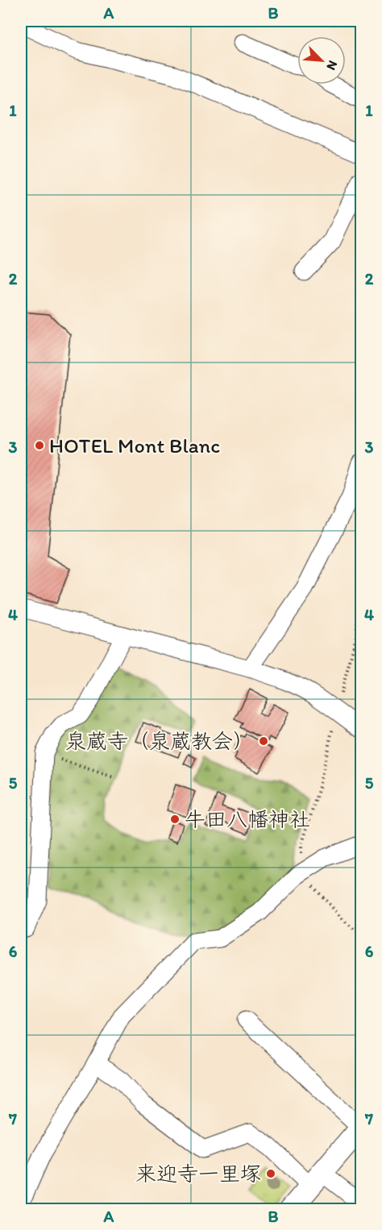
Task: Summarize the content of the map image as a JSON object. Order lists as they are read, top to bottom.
{
  "places": [
    "HOTEL Mont Blanc",
    "泉蔵寺（泉蔵教会）",
    "牛田八幡神社",
    "来迎寺一里塚"
  ],
  "north": "bottom right",
  "grid": {
    "columns": ["A", "B"],
    "rows": [
      "1",
      "2",
      "3",
      "4",
      "5",
      "6",
      "7"
    ]
  }
}
